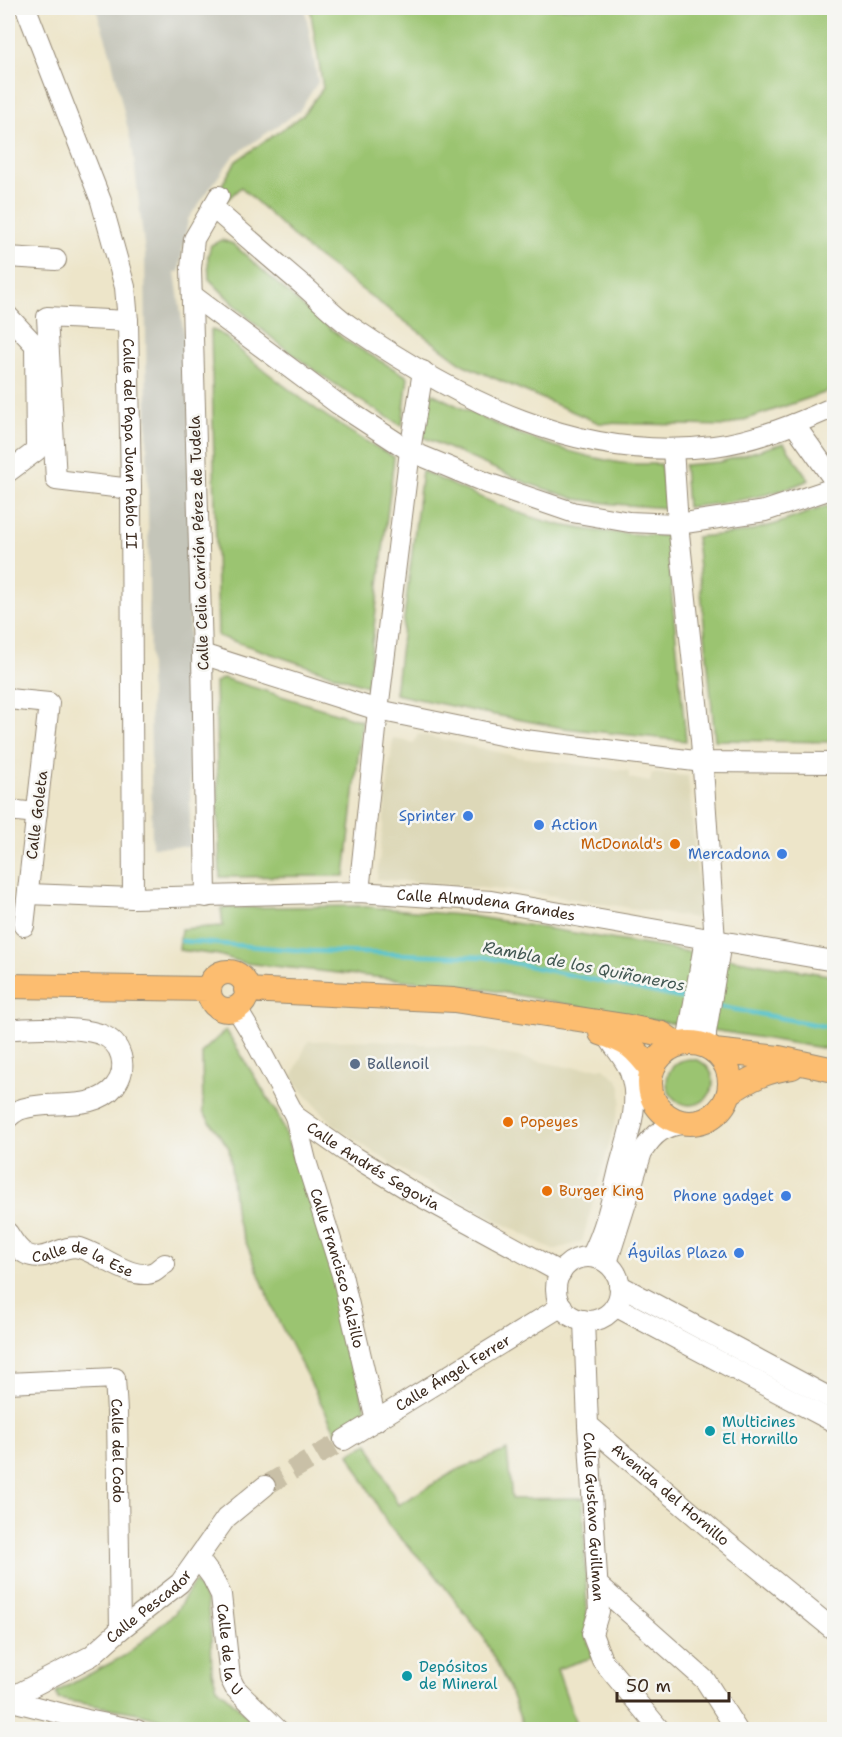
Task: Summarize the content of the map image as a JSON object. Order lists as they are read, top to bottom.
{
  "streets": {
    "street": [
      "Calle del Papa Juan Pablo II",
      "Calle Celia Carrión Pérez de Tudela",
      "Calle Goleta",
      "Calle Almudena Grandes",
      "Calle Andrés Segovia",
      "Calle de la Ese",
      "Calle Francisco Salzillo",
      "Calle Ángel Ferrer",
      "Calle del Codo",
      "Avenida del Hornillo",
      "Calle Gustavo Guillman",
      "Calle Pescador",
      "Calle de la U"
    ]
  },
  "crossings": [
    ["Calle del Papa Juan Pablo II", "Calle Almudena Grandes"],
    ["Calle Celia Carrión Pérez de Tudela", "Calle Almudena Grandes"],
    ["Calle Goleta", "Calle Almudena Grandes"],
    ["Calle Andrés Segovia", "Calle Francisco Salzillo"],
    ["Calle Andrés Segovia", "Calle Ángel Ferrer"],
    ["Calle Francisco Salzillo", "Calle Ángel Ferrer"],
    ["Calle del Codo", "Calle Pescador"],
    ["Avenida del Hornillo", "Calle Gustavo Guillman"],
    ["Calle Pescador", "Calle de la U"]
  ],
  "water": ["Rambla de los Quiñoneros"],
  "places": [
    "Sprinter",
    "Action",
    "McDonald's",
    "Mercadona",
    "Ballenoil",
    "Popeyes",
    "Burger King",
    "Phone gadget",
    "Águilas Plaza",
    "Multicines El Hornillo",
    "Depósitos de Mineral"
  ],
  "scale_bar": "50 m"
}
